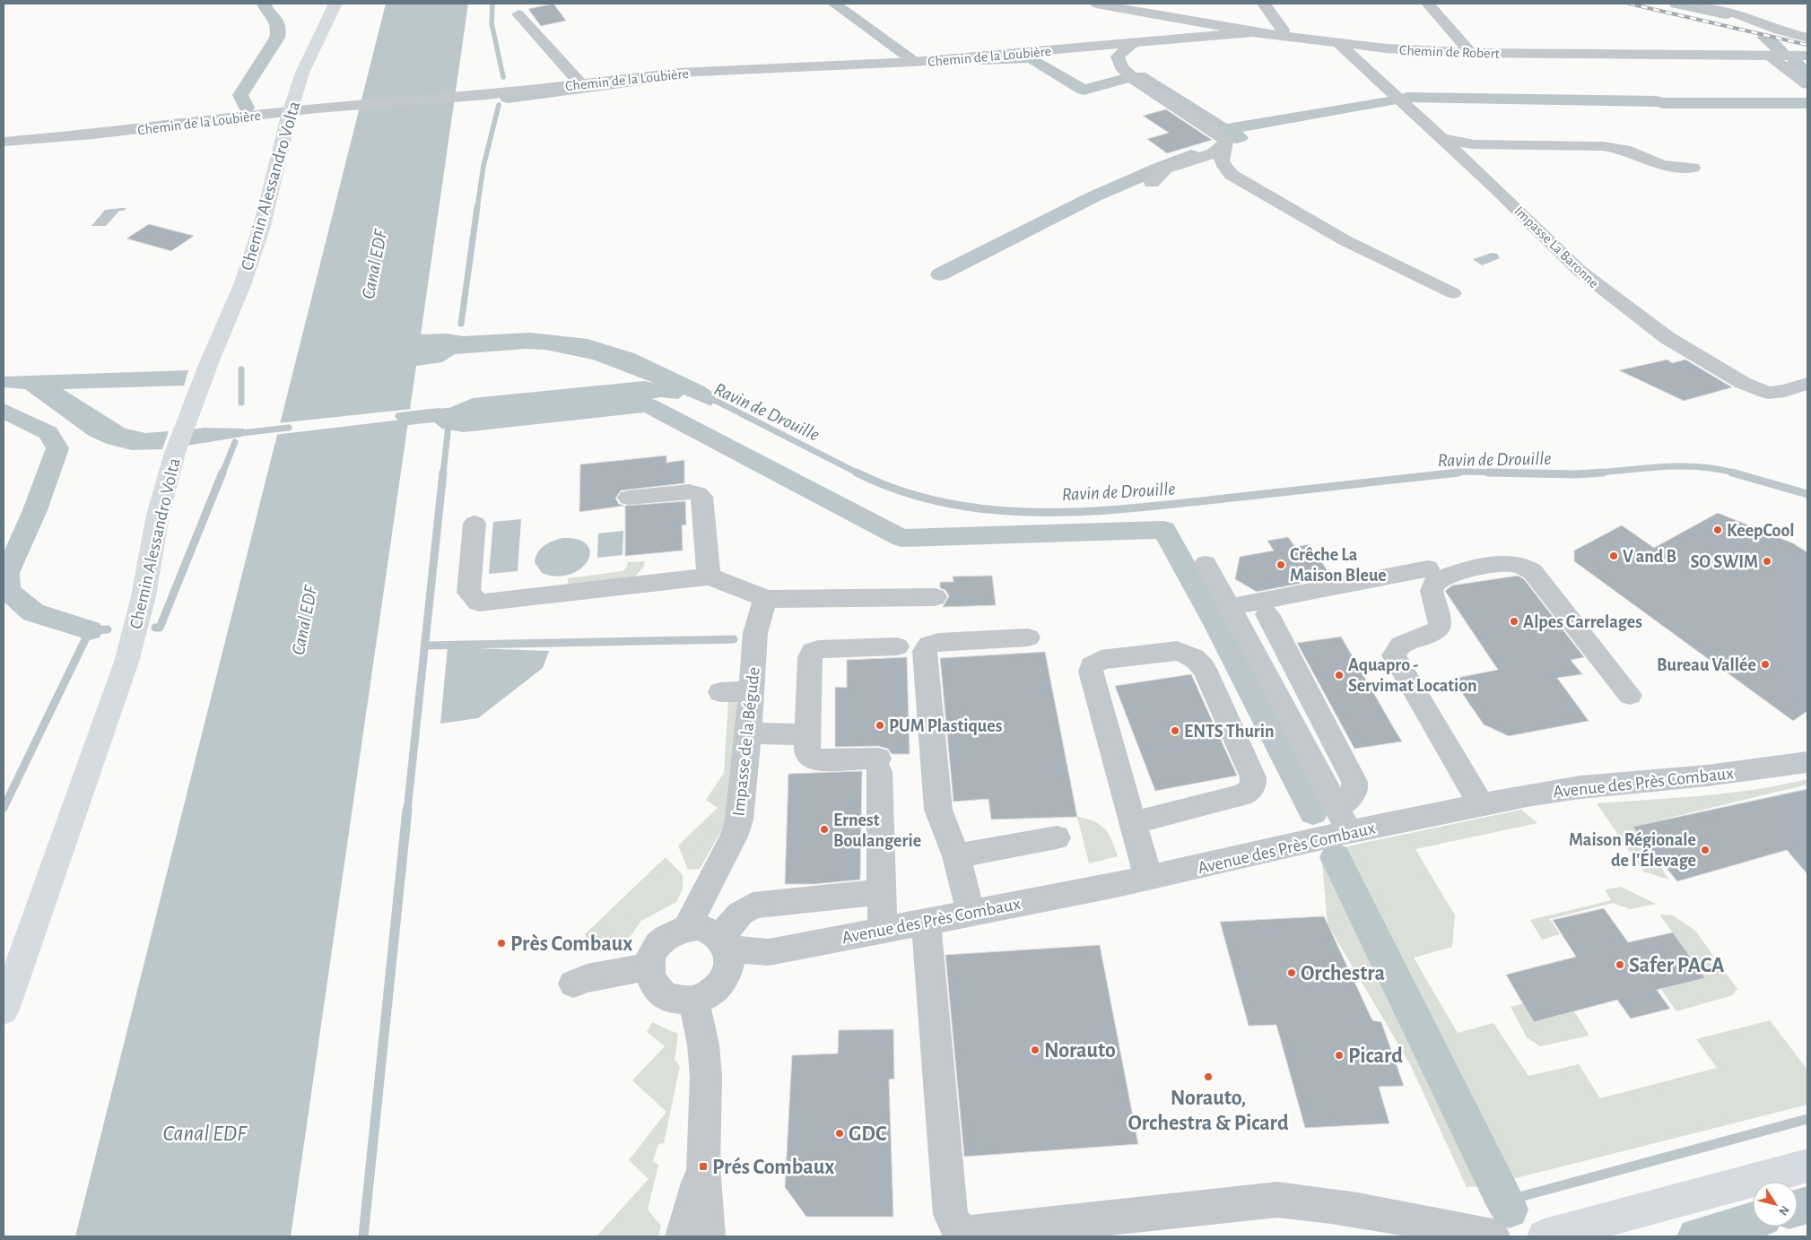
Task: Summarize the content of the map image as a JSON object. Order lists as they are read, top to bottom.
{
  "streets": {
    "main road": ["Chemin Alessandro Volta"],
    "street": [
      "Chemin de Robert",
      "Chemin de la Loubière",
      "Impasse La Baronne",
      "Impasse de la Bégude",
      "Avenue des Près Combaux"
    ]
  },
  "crossings": [
    ["Chemin de Robert", "Chemin de la Loubière"],
    ["Chemin de Robert", "Impasse La Baronne"],
    ["Chemin de la Loubière", "Chemin Alessandro Volta"],
    ["Impasse de la Bégude", "Avenue des Près Combaux"]
  ],
  "water": ["Canal EDF", "Ravin de Drouille"],
  "places": {
    "other": [
      "KeepCool",
      "V and B",
      "SO SWIM",
      "Crêche La Maison Bleue",
      "Alpes Carrelages",
      "Bureau Vallée",
      "Aquapro - Servimat Location",
      "PUM Plastiques",
      "ENTS Thurin",
      "Ernest Boulangerie",
      "Maison Régionale de l'Élevage",
      "Près Combaux",
      "Safer PACA",
      "Orchestra",
      "Norauto",
      "Picard",
      "Norauto, Orchestra & Picard",
      "GDC"
    ],
    "transit": ["Prés Combaux"]
  },
  "north": "bottom right"
}
